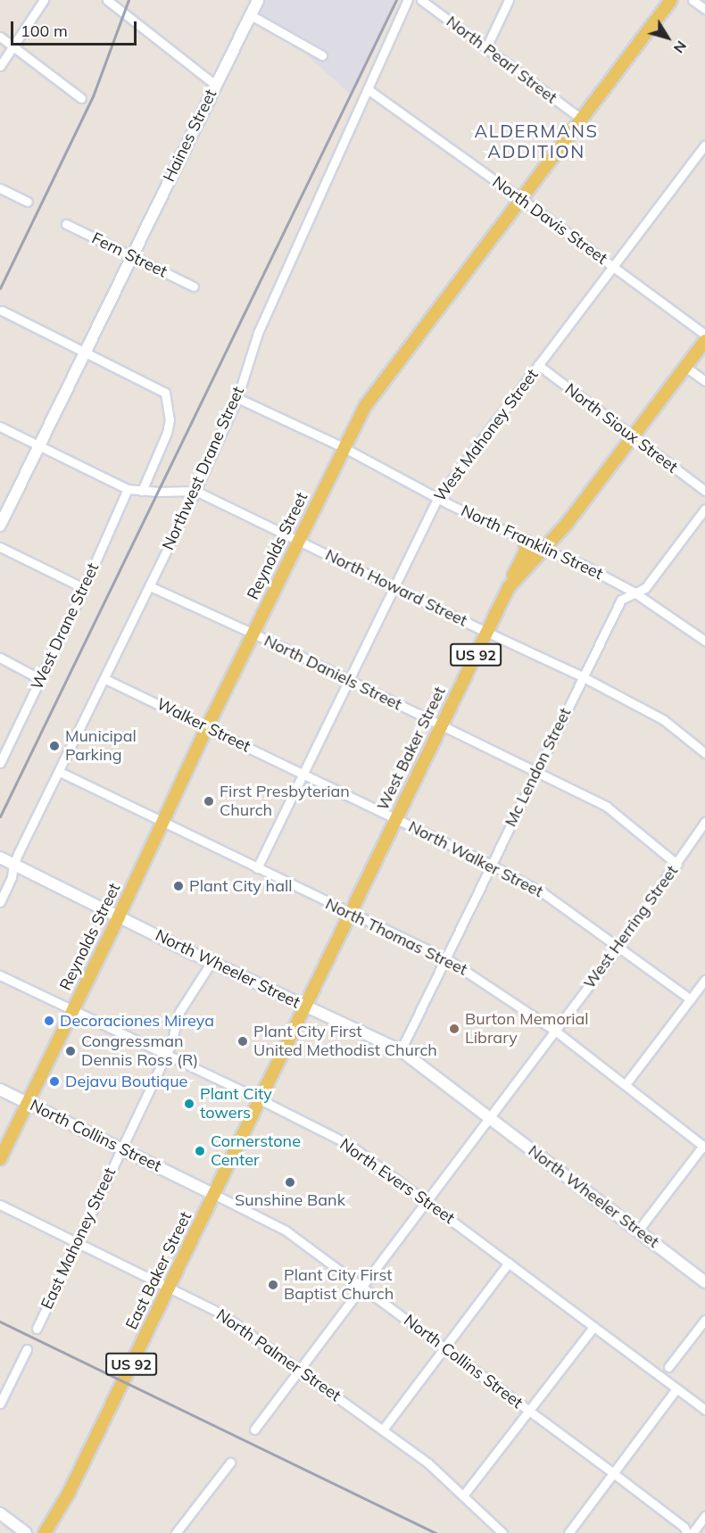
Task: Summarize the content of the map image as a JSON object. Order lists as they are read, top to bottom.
{
  "streets": {
    "main road": [
      "Haines Street",
      "Reynolds Street",
      "US 92",
      "West Baker Street",
      "North Wheeler Street",
      "North Collins Street",
      "East Baker Street"
    ],
    "street": [
      "North Pearl Street",
      "North Davis Street",
      "Fern Street",
      "North Sioux Street",
      "West Mahoney Street",
      "Northwest Drane Street",
      "North Franklin Street",
      "North Howard Street",
      "West Drane Street",
      "North Daniels Street",
      "Walker Street",
      "Mc Lendon Street",
      "North Walker Street",
      "West Herring Street",
      "North Thomas Street",
      "North Evers Street",
      "East Mahoney Street",
      "North Palmer Street"
    ]
  },
  "crossings": [
    ["North Pearl Street", "Reynolds Street"],
    ["Haines Street", "Fern Street"],
    ["North Davis Street", "West Mahoney Street"],
    ["North Davis Street", "Northwest Drane Street"],
    ["North Davis Street", "Reynolds Street"],
    ["North Sioux Street", "West Mahoney Street"],
    ["North Sioux Street", "West Baker Street"],
    ["West Mahoney Street", "North Franklin Street"],
    ["West Mahoney Street", "North Howard Street"],
    ["West Mahoney Street", "North Daniels Street"],
    ["West Mahoney Street", "Walker Street"],
    ["West Mahoney Street", "North Walker Street"],
    ["West Mahoney Street", "North Thomas Street"],
    ["Northwest Drane Street", "North Franklin Street"],
    ["Northwest Drane Street", "North Howard Street"],
    ["Northwest Drane Street", "North Daniels Street"],
    ["Northwest Drane Street", "Walker Street"],
    ["Northwest Drane Street", "North Thomas Street"],
    ["Northwest Drane Street", "North Wheeler Street"],
    ["North Franklin Street", "Reynolds Street"],
    ["North Franklin Street", "US 92"],
    ["North Franklin Street", "West Baker Street"],
    ["North Franklin Street", "Mc Lendon Street"],
    ["Reynolds Street", "North Howard Street"],
    ["Reynolds Street", "North Daniels Street"],
    ["Reynolds Street", "Walker Street"],
    ["Reynolds Street", "North Thomas Street"],
    ["Reynolds Street", "North Wheeler Street"],
    ["Reynolds Street", "North Collins Street"],
    ["Reynolds Street", "North Evers Street"],
    ["North Howard Street", "West Baker Street"],
    ["North Howard Street", "Mc Lendon Street"],
    ["US 92", "West Baker Street"],
    ["US 92", "North Wheeler Street"],
    ["US 92", "North Collins Street"],
    ["US 92", "North Evers Street"],
    ["US 92", "East Baker Street"],
    ["North Daniels Street", "West Baker Street"],
    ["North Daniels Street", "Mc Lendon Street"],
    ["North Daniels Street", "West Herring Street"],
    ["Walker Street", "North Walker Street"],
    ["West Baker Street", "North Walker Street"],
    ["West Baker Street", "North Thomas Street"],
    ["West Baker Street", "North Wheeler Street"],
    ["Mc Lendon Street", "North Walker Street"],
    ["Mc Lendon Street", "North Thomas Street"],
    ["Mc Lendon Street", "North Wheeler Street"],
    ["North Walker Street", "West Herring Street"],
    ["West Herring Street", "North Thomas Street"],
    ["West Herring Street", "North Wheeler Street"],
    ["West Herring Street", "North Collins Street"],
    ["West Herring Street", "North Evers Street"],
    ["West Herring Street", "North Palmer Street"],
    ["North Collins Street", "East Mahoney Street"],
    ["North Collins Street", "East Baker Street"],
    ["East Mahoney Street", "North Palmer Street"],
    ["East Baker Street", "North Palmer Street"]
  ],
  "districts": ["ALDERMANS ADDITION"],
  "places": [
    "Municipal Parking",
    "First Presbyterian Church",
    "Plant City hall",
    "Decoraciones Mireya",
    "Burton Memorial Library",
    "Plant City First United Methodist Church",
    "Congressman Dennis Ross (R)",
    "Dejavu Boutique",
    "Plant City towers",
    "Cornerstone Center",
    "Sunshine Bank",
    "Plant City First Baptist Church"
  ],
  "scale_bar": "100 m",
  "north": "bottom right"
}
